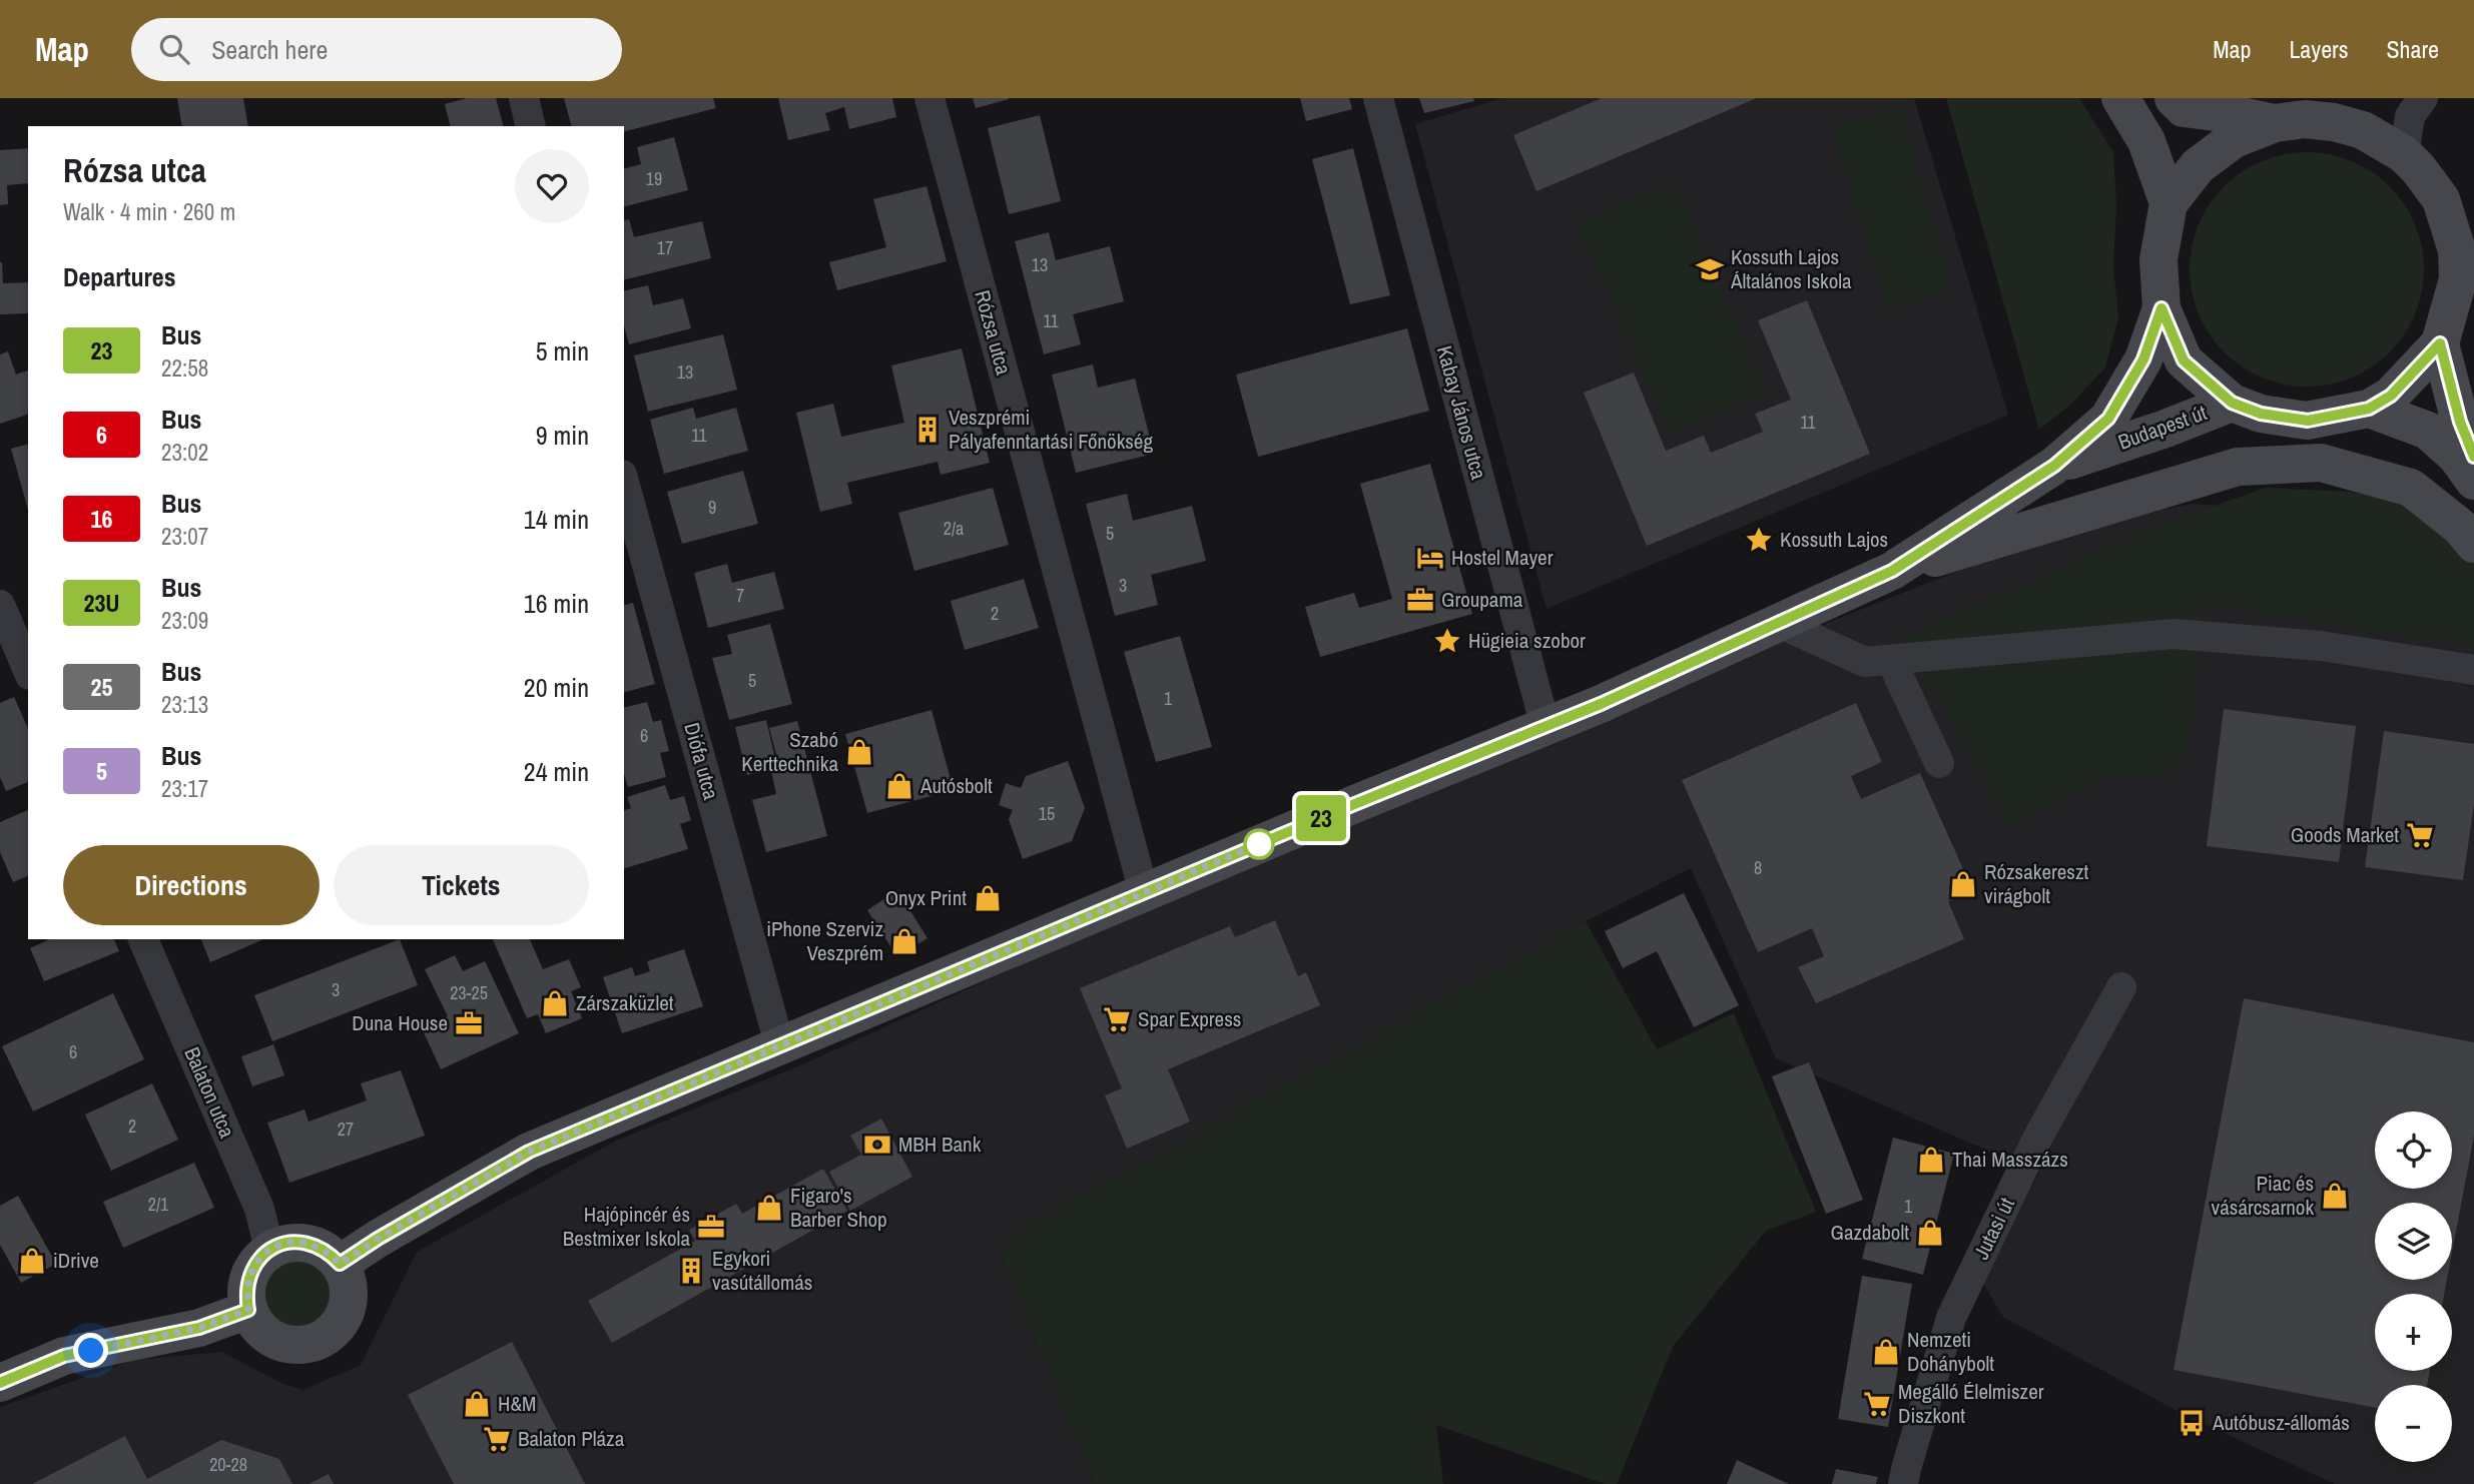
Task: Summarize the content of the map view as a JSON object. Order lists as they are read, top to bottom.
{
  "streets": {
    "main road": ["Budapest út"],
    "street": [
      "Rózsa utca",
      "Kabay János utca",
      "Diófa utca",
      "Balaton utca",
      "Jutasi út"
    ]
  },
  "crossings": [
    ["Rózsa utca", "Budapest út"],
    ["Kabay János utca", "Budapest út"],
    ["Budapest út", "Diófa utca"],
    ["Budapest út", "Balaton utca"]
  ],
  "places": {
    "school or university": ["Kossuth Lajos Általános Iskola"],
    "building": ["Veszprémi Pályafenntartási Főnökség", "Egykori vasútállomás"],
    "place": ["Kossuth Lajos", "Hügieia szobor"],
    "hotel": ["Hostel Mayer"],
    "office": ["Groupama", "Duna House", "Hajópincér és Bestmixer Iskola"],
    "shop": [
      "Szabó Kerttechnika",
      "Autósbolt",
      "Rózsakereszt virágbolt",
      "Onyx Print",
      "iPhone Szerviz Veszprém",
      "Zárszaküzlet",
      "Thai Masszázs",
      "Piac és vásárcsarnok",
      "Figaro's Barber Shop",
      "Gazdabolt",
      "iDrive",
      "Nemzeti Dohánybolt",
      "H&M"
    ],
    "supermarket": [
      "Goods Market",
      "Spar Express",
      "Megálló Élelmiszer Diszkont",
      "Balaton Pláza"
    ],
    "bank": ["MBH Bank"],
    "bus stop": ["Autóbusz-állomás"]
  },
  "lines": ["bus line 23"],
  "house_numbers": [
    "19",
    "17",
    "13",
    "11",
    "13",
    "11",
    "11",
    "9",
    "2/a",
    "5",
    "3",
    "7",
    "2",
    "5",
    "1",
    "6",
    "15",
    "8",
    "3",
    "23-25",
    "6",
    "2",
    "27",
    "2/1",
    "1",
    "20-28"
  ],
  "page": {
    "header": "Map",
    "search": "Search here",
    "nav": ["Map", "Layers", "Share"],
    "on_map": "23",
    "heading": [
      ["Rózsa utca", "Walk · 4 min · 260 m"],
      "Departures"
    ],
    "list": [
      {
        "mark": "23",
        "name": "Bus",
        "note": "22:58",
        "value": "5 min"
      },
      {
        "mark": "6",
        "name": "Bus",
        "note": "23:02",
        "value": "9 min"
      },
      {
        "mark": "16",
        "name": "Bus",
        "note": "23:07",
        "value": "14 min"
      },
      {
        "mark": "23U",
        "name": "Bus",
        "note": "23:09",
        "value": "16 min"
      },
      {
        "mark": "25",
        "name": "Bus",
        "note": "23:13",
        "value": "20 min"
      },
      {
        "mark": "5",
        "name": "Bus",
        "note": "23:17",
        "value": "24 min"
      }
    ],
    "buttons": ["Directions", "Tickets"],
    "map_buttons": ["+", "−"]
  }
}
